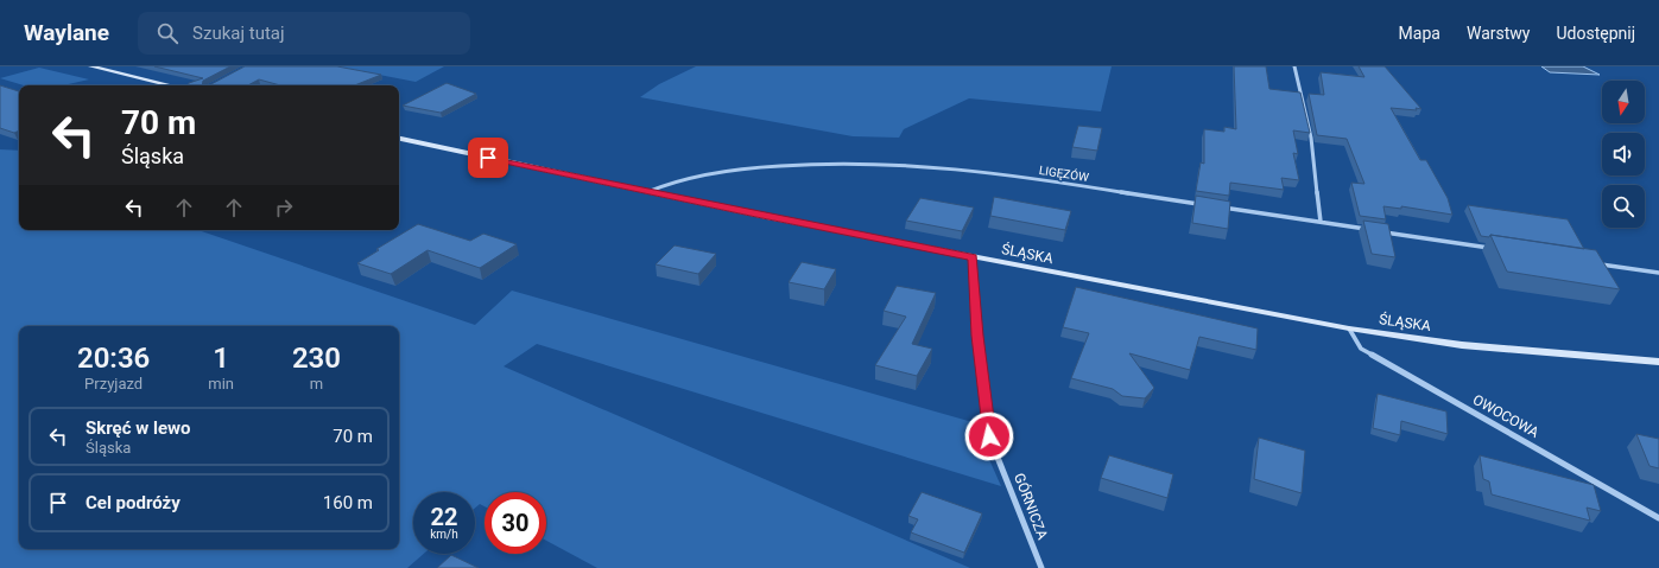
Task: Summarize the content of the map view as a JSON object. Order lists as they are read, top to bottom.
{
  "streets": {
    "main road": ["ŚLĄSKA"],
    "street": ["LIGĘZÓW", "OWOCOWA", "GÓRNICZA"]
  },
  "crossings": [
    ["LIGĘZÓW", "ŚLĄSKA"],
    ["ŚLĄSKA", "OWOCOWA"],
    ["ŚLĄSKA", "GÓRNICZA"]
  ],
  "north": "bottom",
  "page": {
    "header": "Waylane",
    "search": "Szukaj tutaj",
    "nav": ["Mapa", "Warstwy", "Udostępnij"],
    "turn": ["70 m", "Śląska"],
    "eta": [
      "20:36",
      "Przyjazd",
      "1",
      "min",
      "230",
      "m"
    ],
    "list": [
      {
        "name": "Skręć w lewo",
        "note": "Śląska",
        "value": "70 m"
      },
      {
        "name": "Cel podróży",
        "value": "160 m"
      }
    ],
    "speed": "22 km/h",
    "limit": "30"
  }
}
